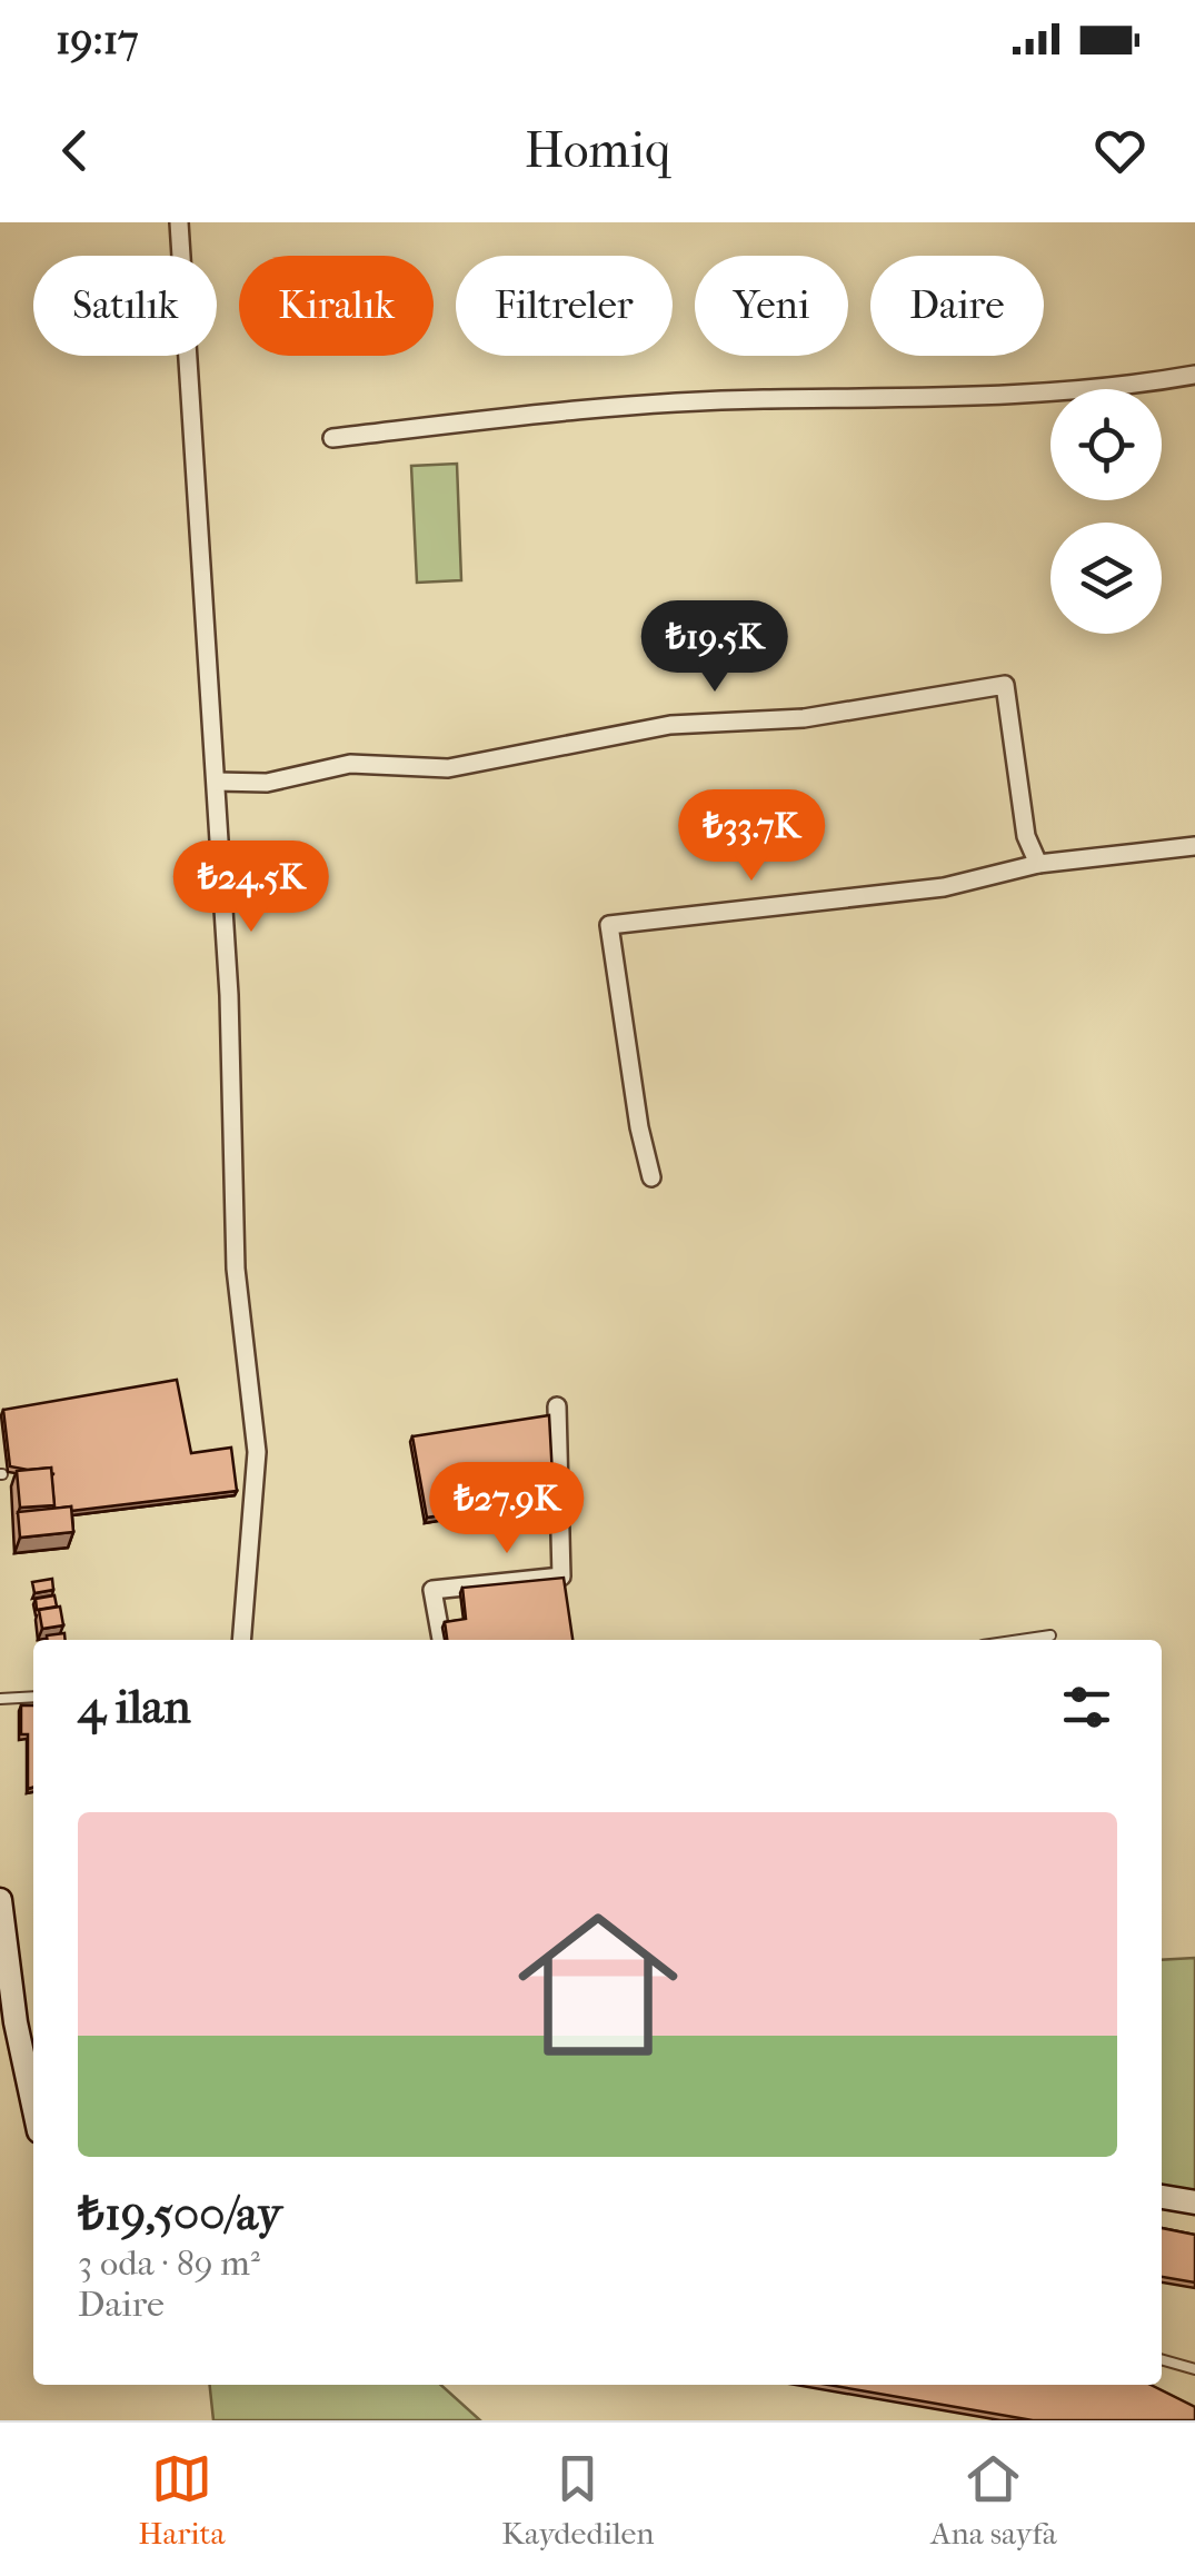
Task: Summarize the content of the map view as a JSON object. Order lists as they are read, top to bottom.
{
  "page": {
    "status": "19:17",
    "header": "Homiq",
    "chip": [
      "Satılık",
      "Kiralık",
      "Filtreler",
      "Yeni",
      "Daire"
    ],
    "price": [
      "₺19.5K",
      "₺33.7K",
      "₺24.5K",
      "₺27.9K"
    ],
    "heading": "4 ilan",
    "list": [
      {
        "name": "₺19,500/ay",
        "note": "3 oda · 89 m² · Daire"
      }
    ],
    "tabs": ["Harita", "Kaydedilen", "Ana sayfa"]
  }
}
